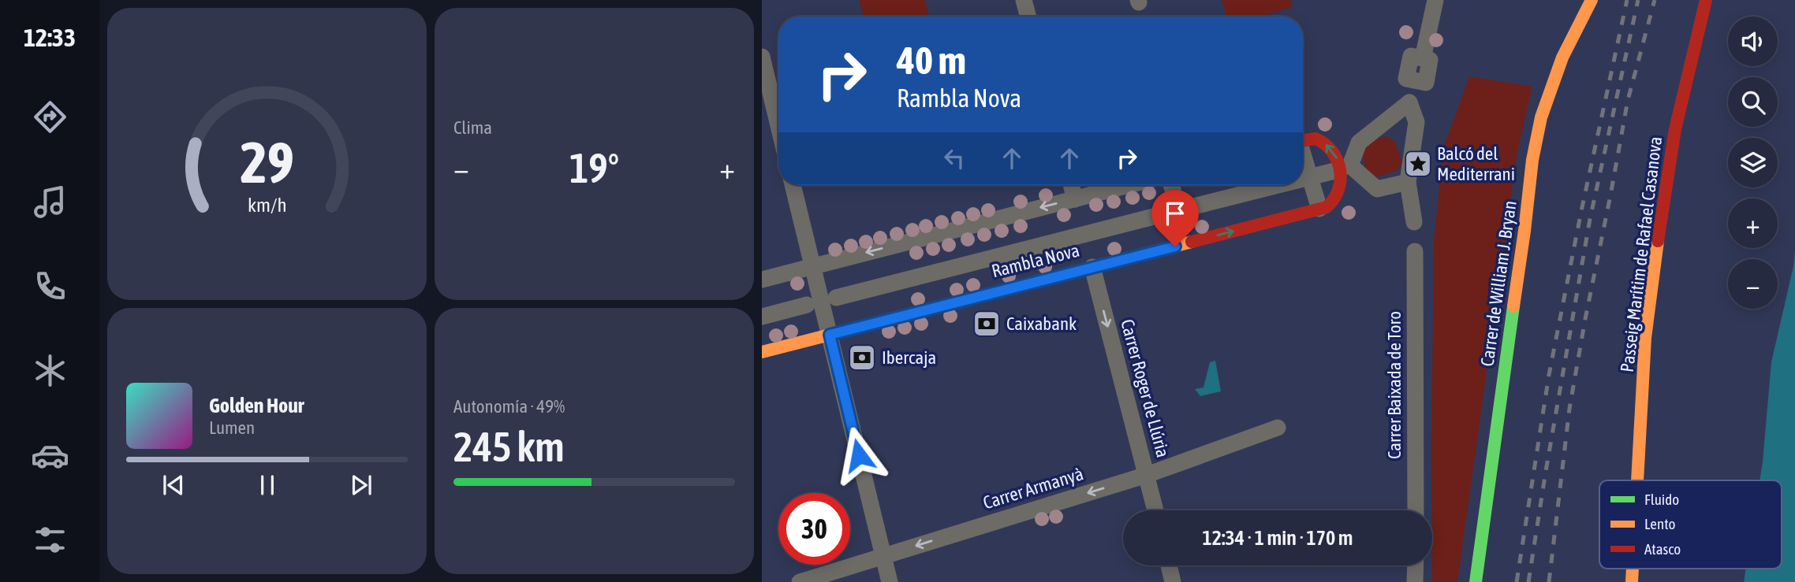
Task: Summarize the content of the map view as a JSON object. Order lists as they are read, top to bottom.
{
  "streets": {
    "street": [
      "Passeig Marítim de Rafael Casanova",
      "Rambla Nova",
      "Carrer de William J. Bryan",
      "Carrer Baixada de Toro",
      "Carrer Roger de Llúria",
      "Carrer Armanyà"
    ]
  },
  "crossings": [
    ["Rambla Nova", "Carrer Roger de Llúria"],
    ["Carrer Roger de Llúria", "Carrer Armanyà"]
  ],
  "one_way": ["Carrer Roger de Llúria", "Carrer Armanyà"],
  "places": {
    "place": ["Balcó del Mediterrani"],
    "bank": ["Caixabank", "Ibercaja"]
  },
  "legend": ["Fluido", "Lento", "Atasco"],
  "page": {
    "tabs": "12:33",
    "tile": [
      "Clima",
      ["Autonomía · 49%", "245 km"]
    ],
    "map_buttons": ["+", "−"],
    "turn": ["40 m", "Rambla Nova"],
    "heat": ["−", "19°", "+"],
    "song": ["Golden Hour", "Lumen"],
    "limit": "30",
    "trip": "12:34 · 1 min · 170 m",
    "gauge": ["29", "km/h"]
  }
}
